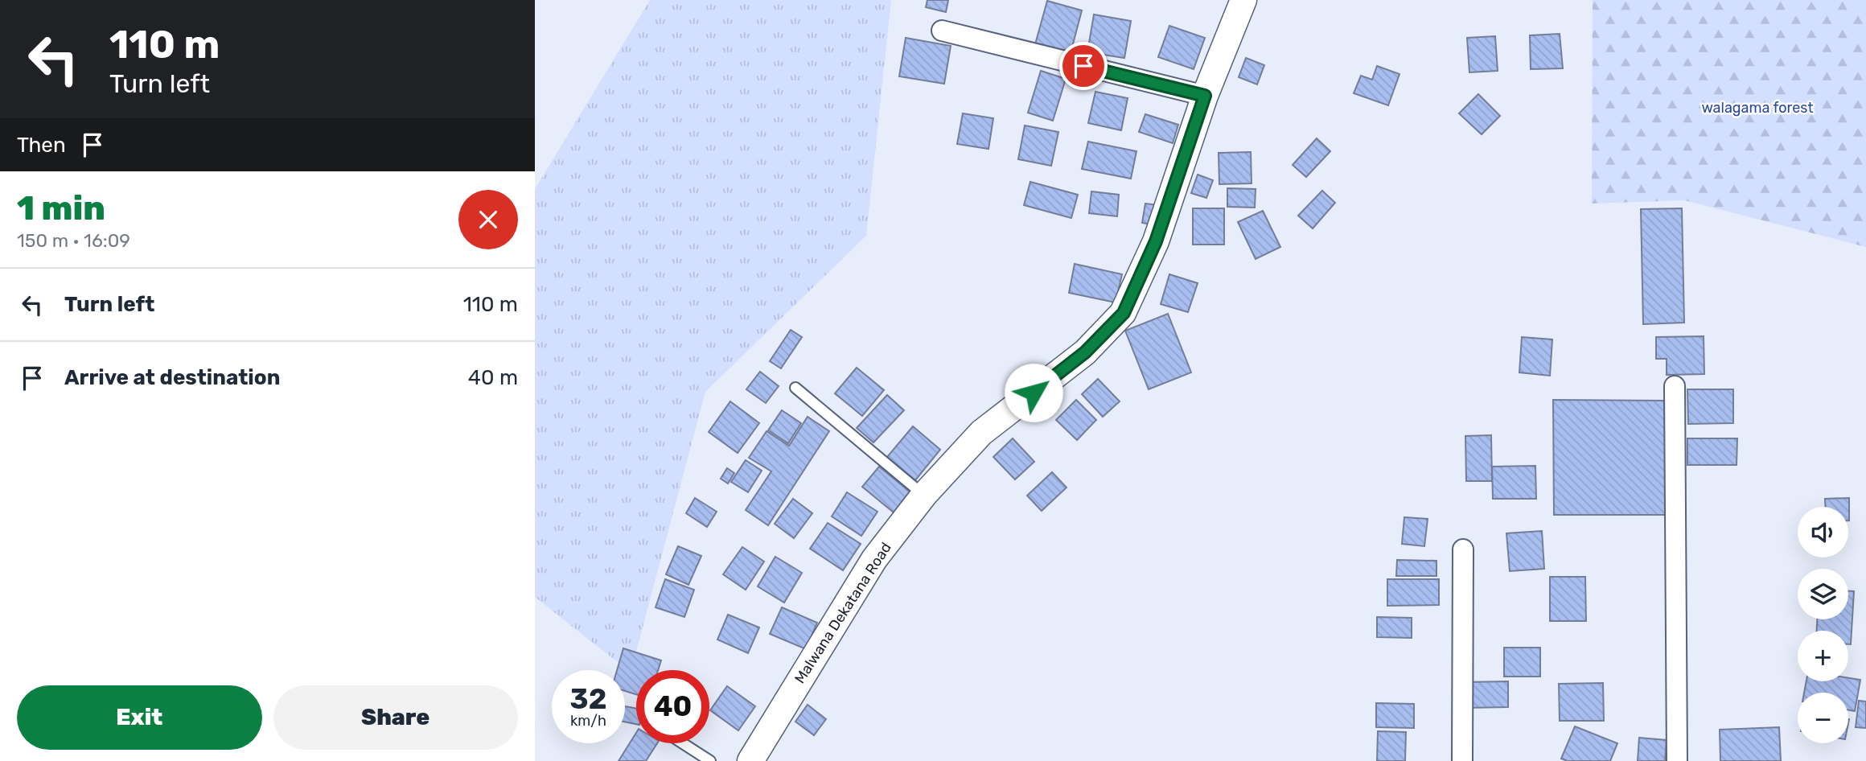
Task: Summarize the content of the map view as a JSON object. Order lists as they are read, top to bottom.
{
  "streets": {
    "street": ["Malwana Dekatana Road"]
  },
  "parks": ["walagama forest"],
  "page": {
    "turn": ["110 m", "Turn left"],
    "then": "Then",
    "heading": ["1 min", "150 m · 16:09"],
    "list": [
      {
        "name": "Turn left",
        "value": "110 m"
      },
      {
        "name": "Arrive at destination",
        "value": "40 m"
      }
    ],
    "map_buttons": ["+", "−"],
    "speed": "32 km/h",
    "limit": "40",
    "buttons": ["Exit", "Share"]
  }
}
